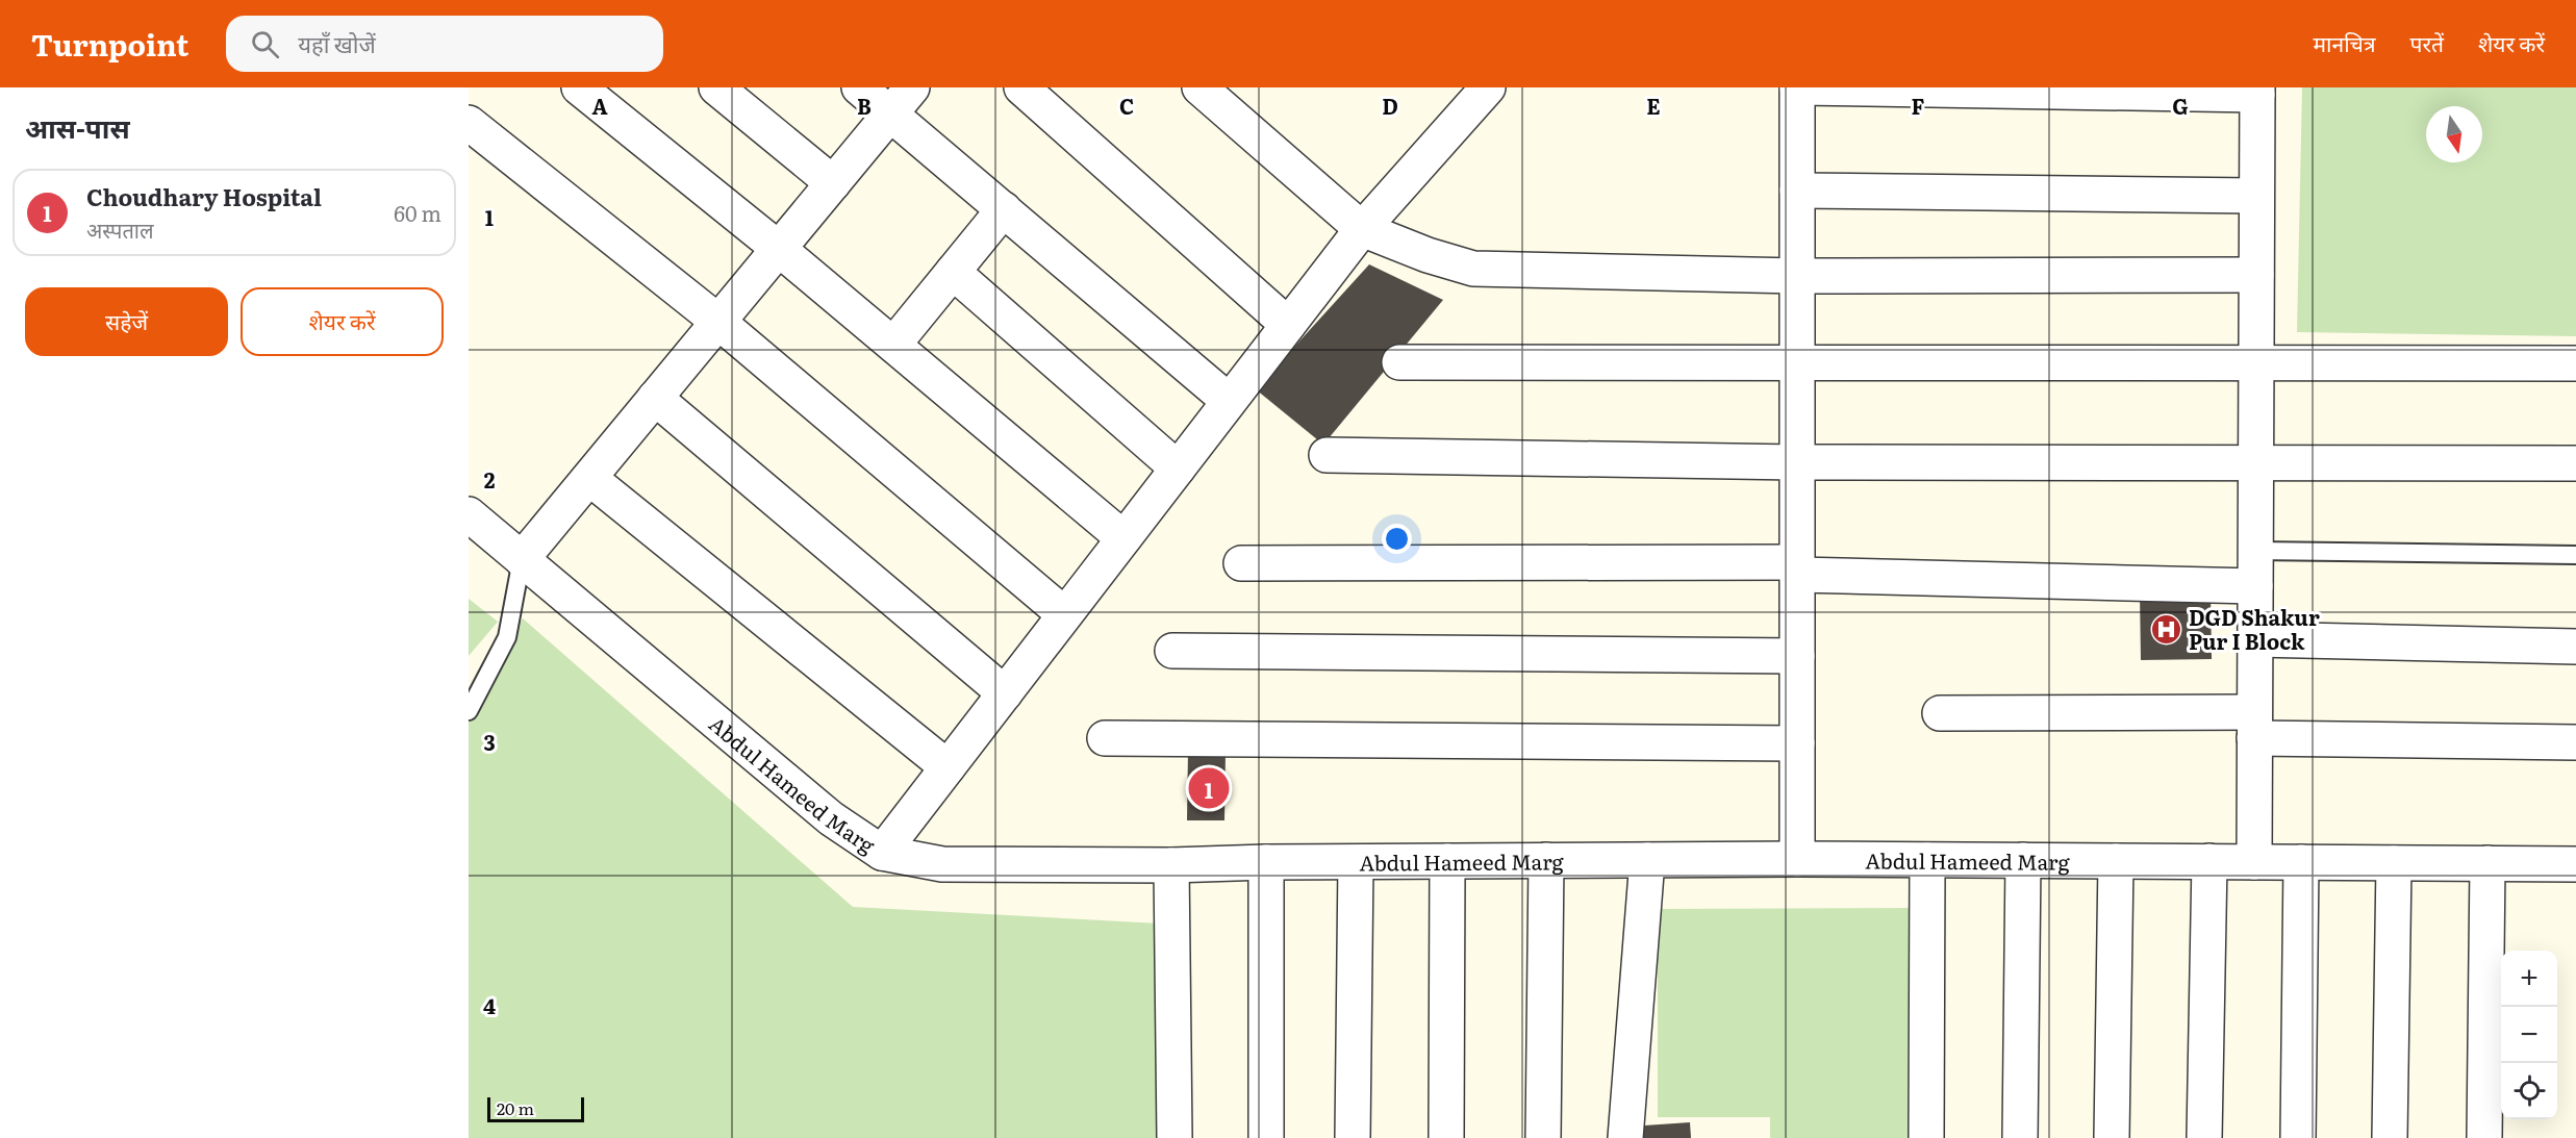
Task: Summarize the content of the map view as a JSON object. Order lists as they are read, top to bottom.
{
  "streets": {
    "street": ["Abdul Hameed Marg"]
  },
  "places": {
    "hospital": ["DGD Shakur Pur I Block"]
  },
  "scale_bar": "20 m",
  "north": "bottom",
  "page": {
    "header": "Turnpoint",
    "search": "यहाँ खोजें",
    "nav": ["मानचित्र", "परतें", "शेयर करें"],
    "heading": "आस-पास",
    "list": [
      {
        "mark": "1",
        "name": "Choudhary Hospital",
        "note": "अस्पताल",
        "value": "60 m"
      }
    ],
    "buttons": ["सहेजें", "शेयर करें"],
    "pins": "1",
    "map_buttons": ["+", "−"],
    "scale": "20 m"
  },
  "grid": {
    "columns": [
      "A",
      "B",
      "C",
      "D",
      "E",
      "F",
      "G"
    ],
    "rows": [
      "1",
      "2",
      "3",
      "4"
    ]
  }
}
